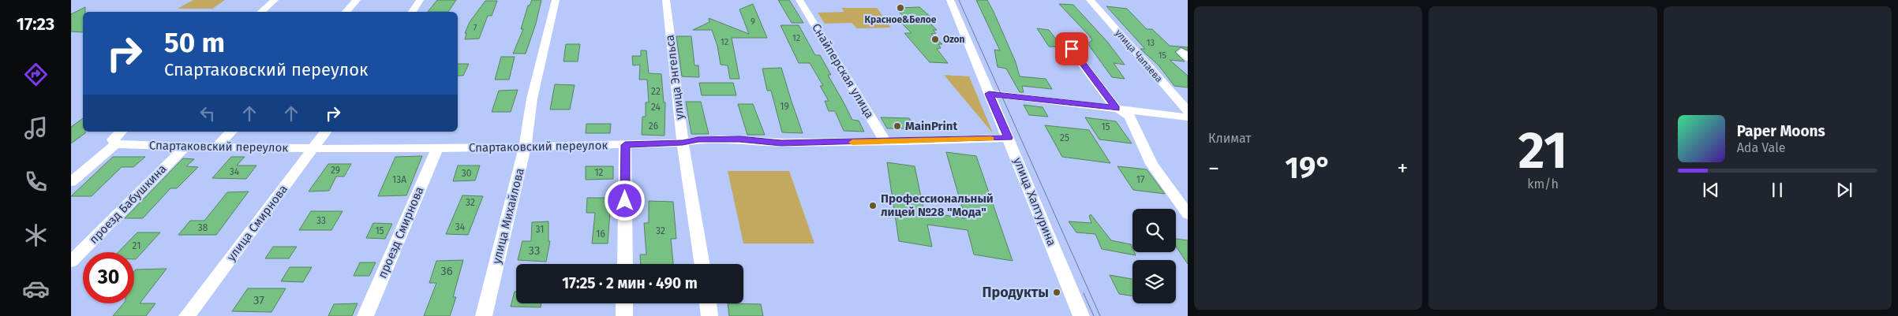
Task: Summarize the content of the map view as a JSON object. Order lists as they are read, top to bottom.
{
  "streets": {
    "street": [
      "улица Чапаева",
      "Снайперская улица",
      "улица Энгельса",
      "Спартаковский переулок",
      "улица Халтурина",
      "проезд Бабушкина",
      "улица Михайлова",
      "улица Смирнова",
      "проезд Смирнова"
    ]
  },
  "crossings": [
    ["Снайперская улица", "Спартаковский переулок"],
    ["улица Энгельса", "Спартаковский переулок"],
    ["Спартаковский переулок", "улица Халтурина"],
    ["Спартаковский переулок", "проезд Бабушкина"],
    ["Спартаковский переулок", "улица Михайлова"],
    ["Спартаковский переулок", "улица Смирнова"],
    ["Спартаковский переулок", "проезд Смирнова"]
  ],
  "places": [
    "Красное&Белое",
    "Ozon",
    "MainPrint",
    "Профессиональный лицей №28 \"Мода\"",
    "Продукты"
  ],
  "house_numbers": [
    "9",
    "7",
    "12",
    "12",
    "13",
    "15",
    "22",
    "19",
    "24",
    "26",
    "15",
    "25",
    "29",
    "34",
    "12",
    "30",
    "13А",
    "17",
    "32",
    "33",
    "34",
    "38",
    "31",
    "15",
    "32",
    "16",
    "21",
    "33",
    "36",
    "37"
  ],
  "page": {
    "tabs": "17:23",
    "tile": [
      "Климат",
      ["21", "km/h"]
    ],
    "turn": ["50 m", "Спартаковский переулок"],
    "song": ["Paper Moons", "Ada Vale"],
    "heat": ["−", "19°", "+"],
    "limit": "30",
    "trip": "17:25 · 2 мин · 490 m"
  }
}
